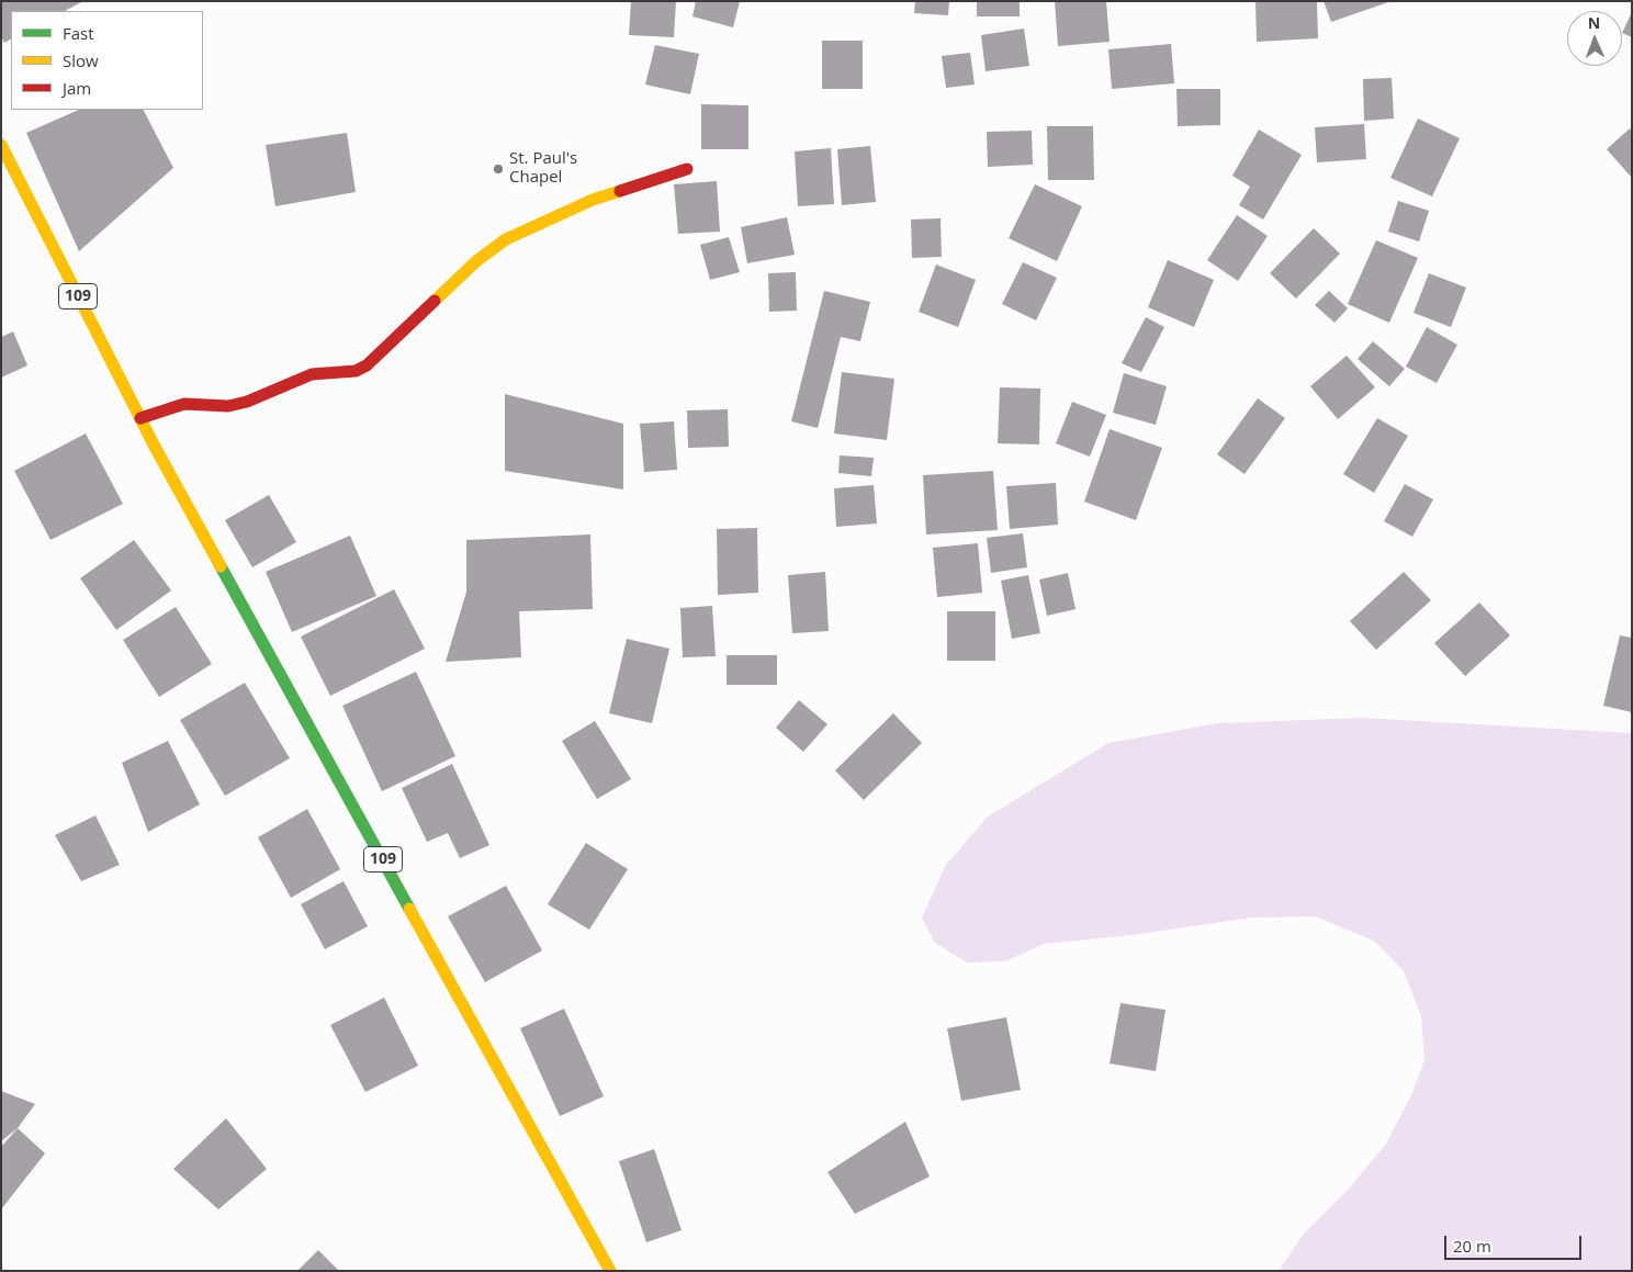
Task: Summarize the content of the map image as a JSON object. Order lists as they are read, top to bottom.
{
  "streets": {
    "main road": ["109"]
  },
  "places": ["St. Paul's Chapel"],
  "legend": ["Fast", "Slow", "Jam"],
  "scale_bar": "20 m",
  "north": "top"
}
